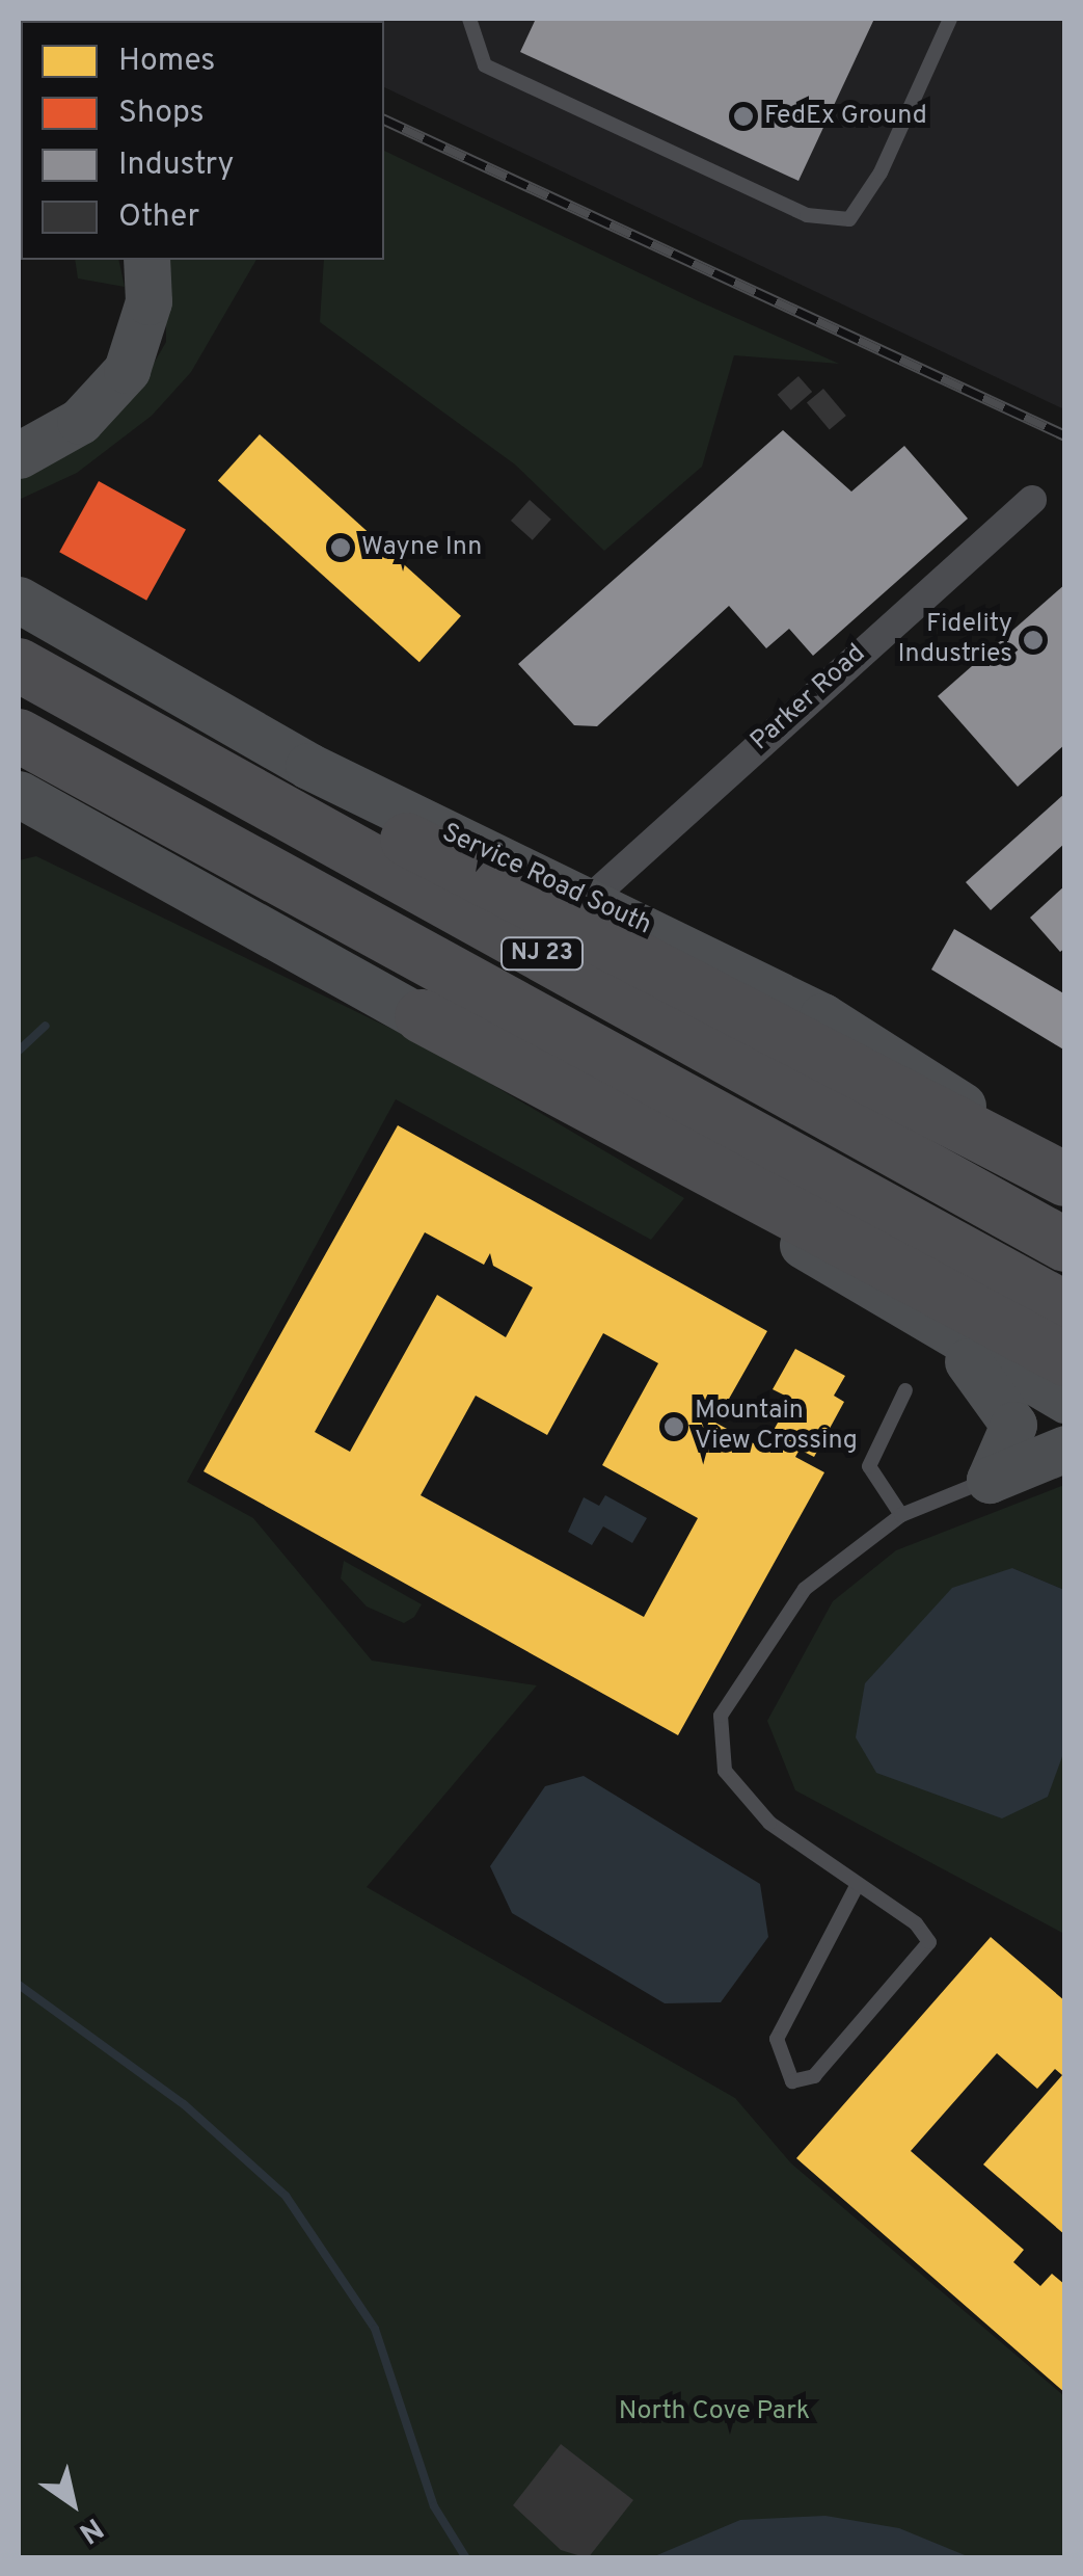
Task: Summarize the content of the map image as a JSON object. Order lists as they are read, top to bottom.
{
  "streets": {
    "highway": ["NJ 23"],
    "main road": ["Service Road South"],
    "street": ["Parker Road"]
  },
  "crossings": [
    ["Parker Road", "Service Road South"]
  ],
  "parks": ["North Cove Park"],
  "places": [
    "FedEx Ground",
    "Wayne Inn",
    "Fidelity Industries",
    "Mountain View Crossing"
  ],
  "legend": [
    "Homes",
    "Shops",
    "Industry",
    "Other"
  ],
  "north": "bottom right"
}
